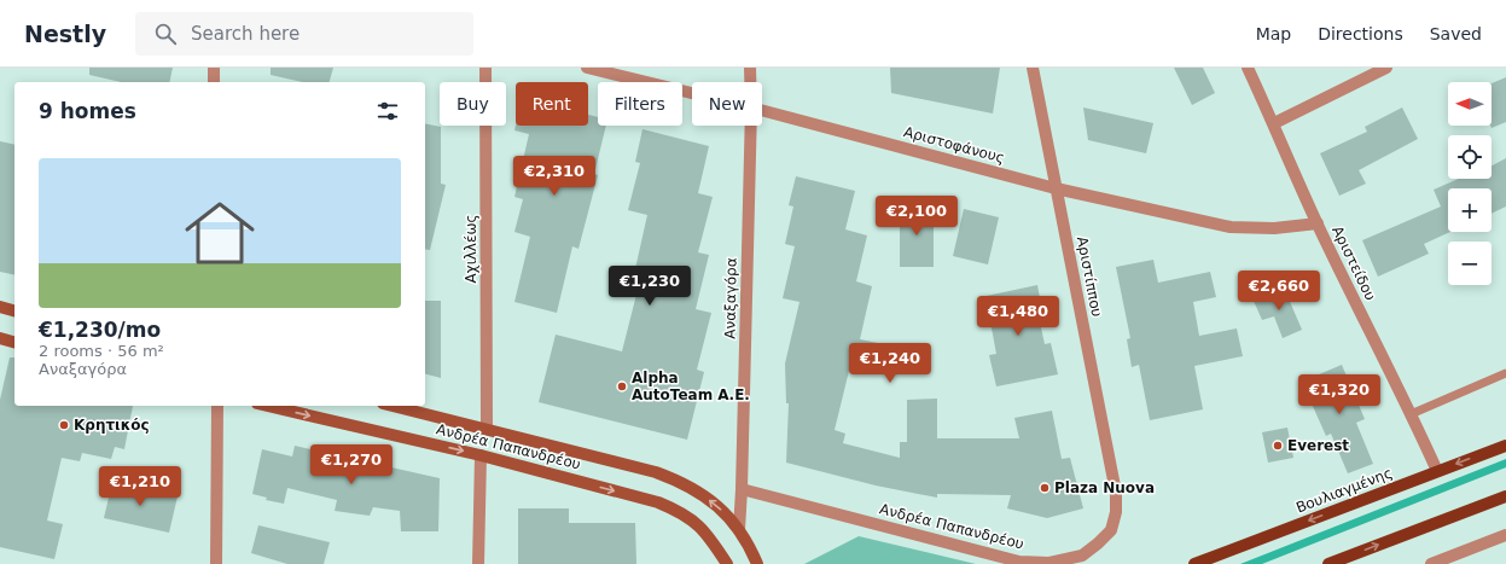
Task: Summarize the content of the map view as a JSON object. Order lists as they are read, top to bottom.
{
  "streets": {
    "main road": ["Ανδρέα Παπανδρέου", "Βουλιαγμένης"],
    "street": [
      "Αριστοφάνους",
      "Αχιλλέως",
      "Αριστείδου",
      "Αριστίππου",
      "Αναξαγόρα"
    ]
  },
  "crossings": [
    ["Αριστοφάνους", "Αριστείδου"],
    ["Αριστοφάνους", "Αριστίππου"],
    ["Αχιλλέως", "Ανδρέα Παπανδρέου"],
    ["Αριστείδου", "Βουλιαγμένης"],
    ["Αριστίππου", "Ανδρέα Παπανδρέου"],
    ["Αναξαγόρα", "Ανδρέα Παπανδρέου"]
  ],
  "places": [
    "Alpha AutoTeam Α.Ε.",
    "Κρητικός",
    "Everest",
    "Plaza Nuova"
  ],
  "north": "left",
  "page": {
    "header": "Nestly",
    "search": "Search here",
    "nav": ["Map", "Directions", "Saved"],
    "map_buttons": ["+", "−"],
    "chip": [
      "Buy",
      "Rent",
      "Filters",
      "New"
    ],
    "heading": "9 homes",
    "list": [
      {
        "name": "€1,230/mo",
        "note": "2 rooms · 56 m² · Αναξαγόρα"
      }
    ],
    "price": [
      "€2,310",
      "€2,100",
      "€1,230",
      "€2,660",
      "€1,480",
      "€1,240",
      "€1,320",
      "€1,270",
      "€1,210"
    ]
  }
}
